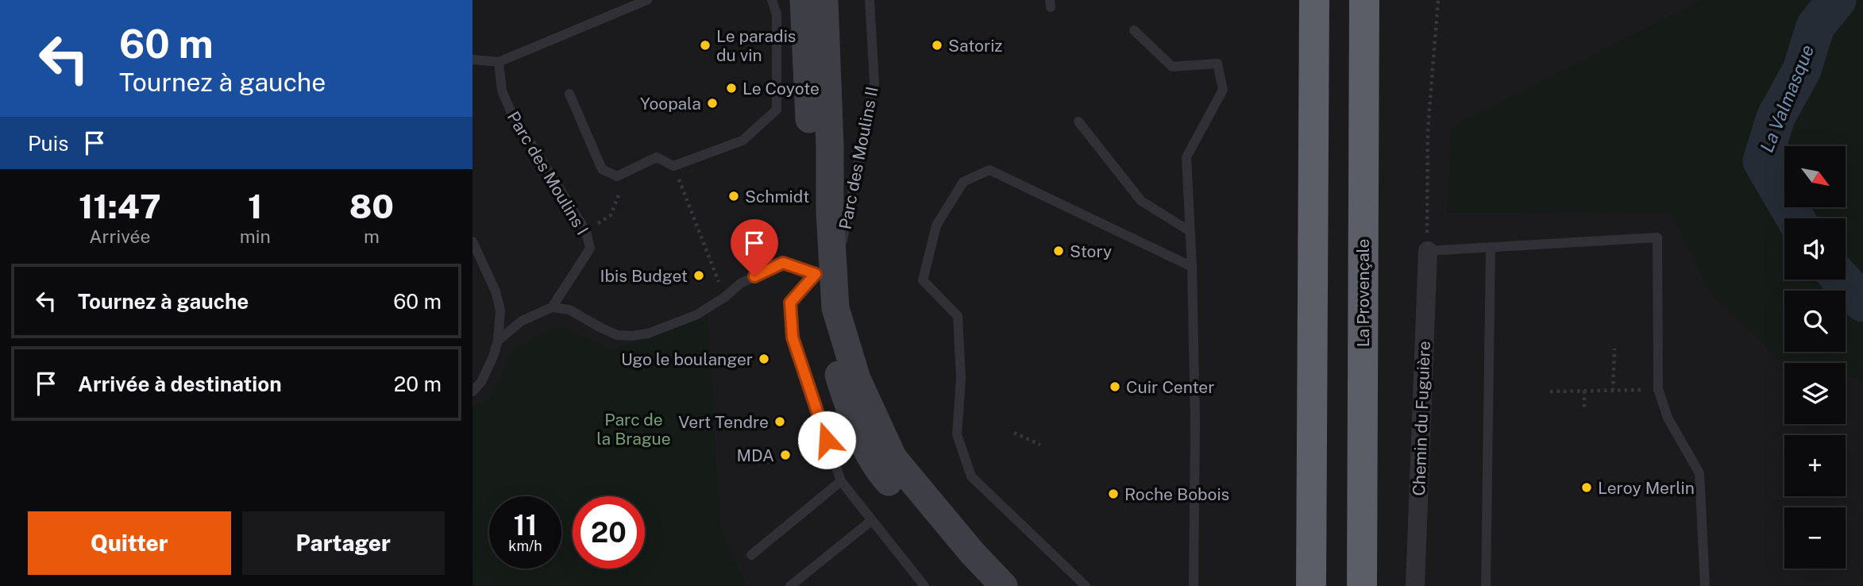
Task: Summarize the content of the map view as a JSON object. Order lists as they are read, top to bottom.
{
  "streets": {
    "highway": ["La Provençale"],
    "street": ["Chemin du Fuguière"],
    "lane": ["Parc des Moulins II", "Parc des Moulins I"]
  },
  "water": ["La Valmasque"],
  "parks": ["Parc de la Brague"],
  "places": [
    "Le paradis du vin",
    "Satoriz",
    "Le Coyote",
    "Yoopala",
    "Schmidt",
    "Story",
    "Ibis Budget",
    "Ugo le boulanger",
    "Cuir Center",
    "Vert Tendre",
    "MDA",
    "Leroy Merlin",
    "Roche Bobois"
  ],
  "north": "bottom right",
  "page": {
    "turn": ["60 m", "Tournez à gauche"],
    "then": "Puis",
    "map_buttons": ["+", "−"],
    "eta": [
      "11:47",
      "Arrivée",
      "1",
      "min",
      "80",
      "m"
    ],
    "list": [
      {
        "name": "Tournez à gauche",
        "value": "60 m"
      },
      {
        "name": "Arrivée à destination",
        "value": "20 m"
      }
    ],
    "speed": "11 km/h",
    "limit": "20",
    "buttons": ["Quitter", "Partager"]
  }
}
